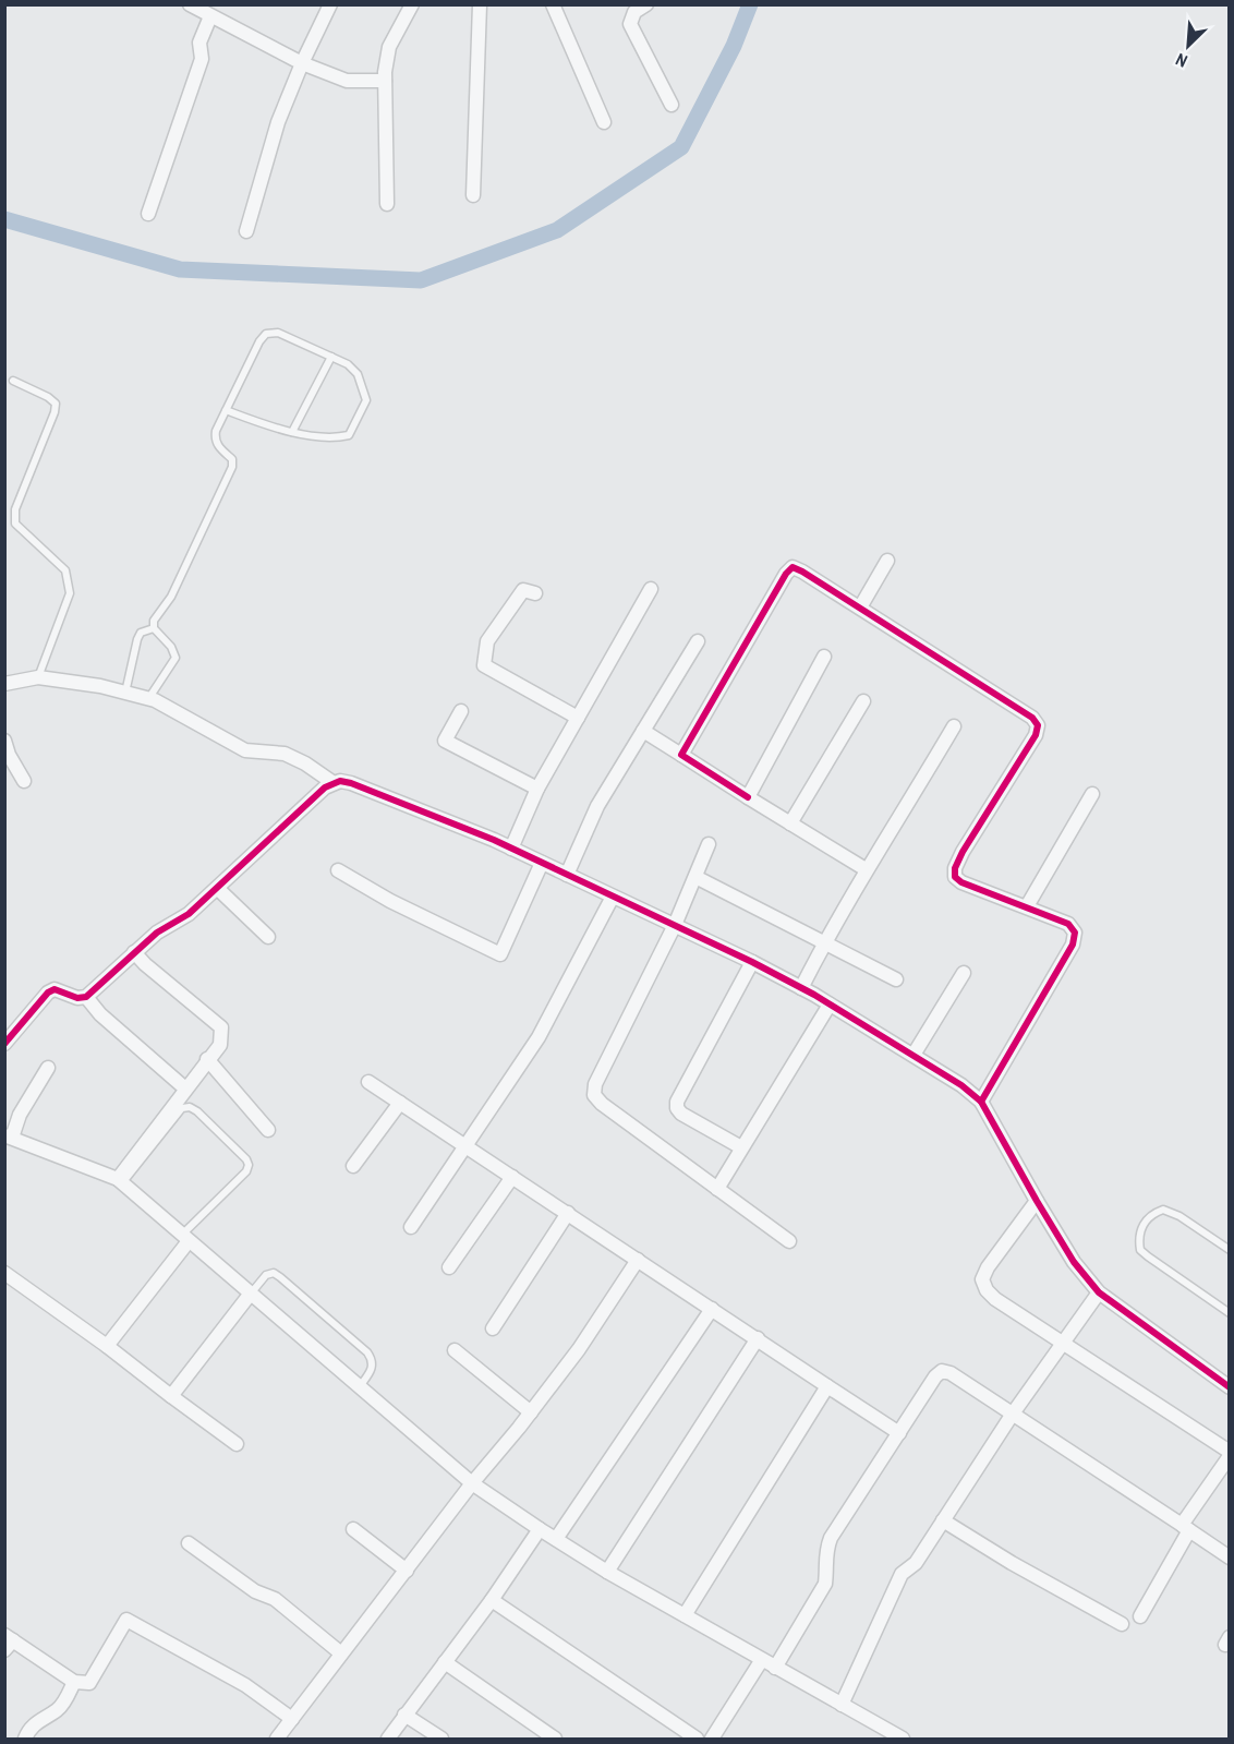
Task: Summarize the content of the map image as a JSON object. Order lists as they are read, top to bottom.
{
  "north": "bottom left"
}
